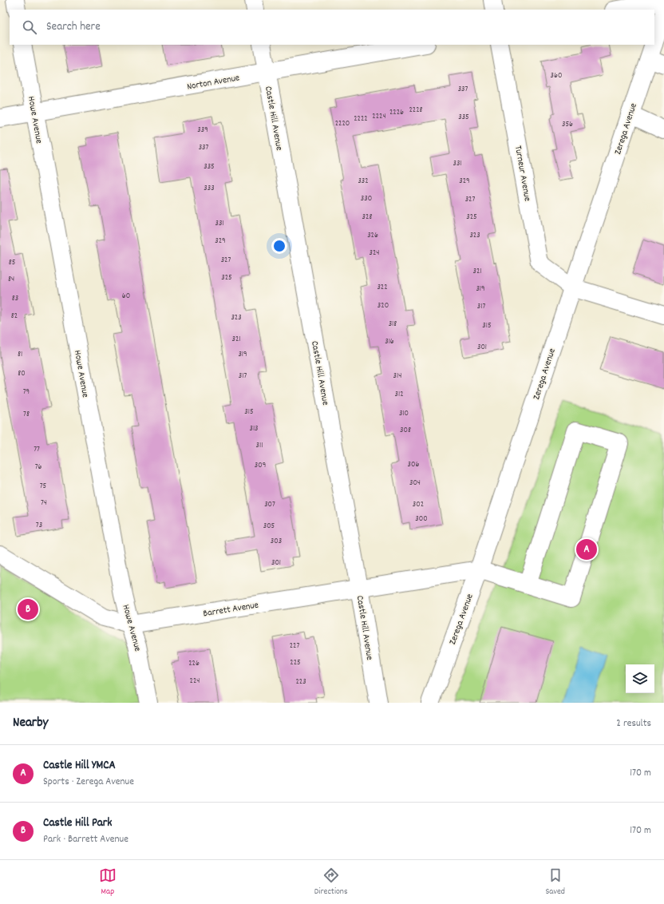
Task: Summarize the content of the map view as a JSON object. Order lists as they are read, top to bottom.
{
  "streets": {
    "street": [
      "Norton Avenue",
      "Castle Hill Avenue",
      "Howe Avenue",
      "Zerega Avenue",
      "Turneur Avenue",
      "Barrett Avenue"
    ]
  },
  "crossings": [
    ["Norton Avenue", "Castle Hill Avenue"],
    ["Norton Avenue", "Howe Avenue"],
    ["Castle Hill Avenue", "Barrett Avenue"],
    ["Howe Avenue", "Barrett Avenue"],
    ["Zerega Avenue", "Turneur Avenue"],
    ["Zerega Avenue", "Barrett Avenue"]
  ],
  "house_numbers": [
    "360",
    "337",
    "2228",
    "2226",
    "2224",
    "335",
    "2222",
    "2220",
    "356",
    "339",
    "337",
    "331",
    "335",
    "332",
    "329",
    "333",
    "330",
    "327",
    "328",
    "325",
    "331",
    "326",
    "323",
    "329",
    "324",
    "327",
    "85",
    "321",
    "325",
    "84",
    "322",
    "319",
    "60",
    "83",
    "320",
    "317",
    "82",
    "323",
    "318",
    "315",
    "321",
    "316",
    "301",
    "81",
    "319",
    "80",
    "317",
    "314",
    "79",
    "312",
    "315",
    "310",
    "78",
    "313",
    "308",
    "311",
    "77",
    "306",
    "309",
    "76",
    "304",
    "75",
    "74",
    "307",
    "302",
    "300",
    "73",
    "305",
    "303",
    "301",
    "227",
    "225",
    "226",
    "224",
    "223"
  ],
  "page": {
    "search": "Search here",
    "pins": ["A", "B"],
    "heading": ["Nearby", "2 results"],
    "list": [
      {
        "mark": "A",
        "name": "Castle Hill YMCA",
        "note": "Sports · Zerega Avenue",
        "value": "170 m"
      },
      {
        "mark": "B",
        "name": "Castle Hill Park",
        "note": "Park · Barrett Avenue",
        "value": "170 m"
      }
    ],
    "nav": ["Map", "Directions", "Saved"]
  }
}
